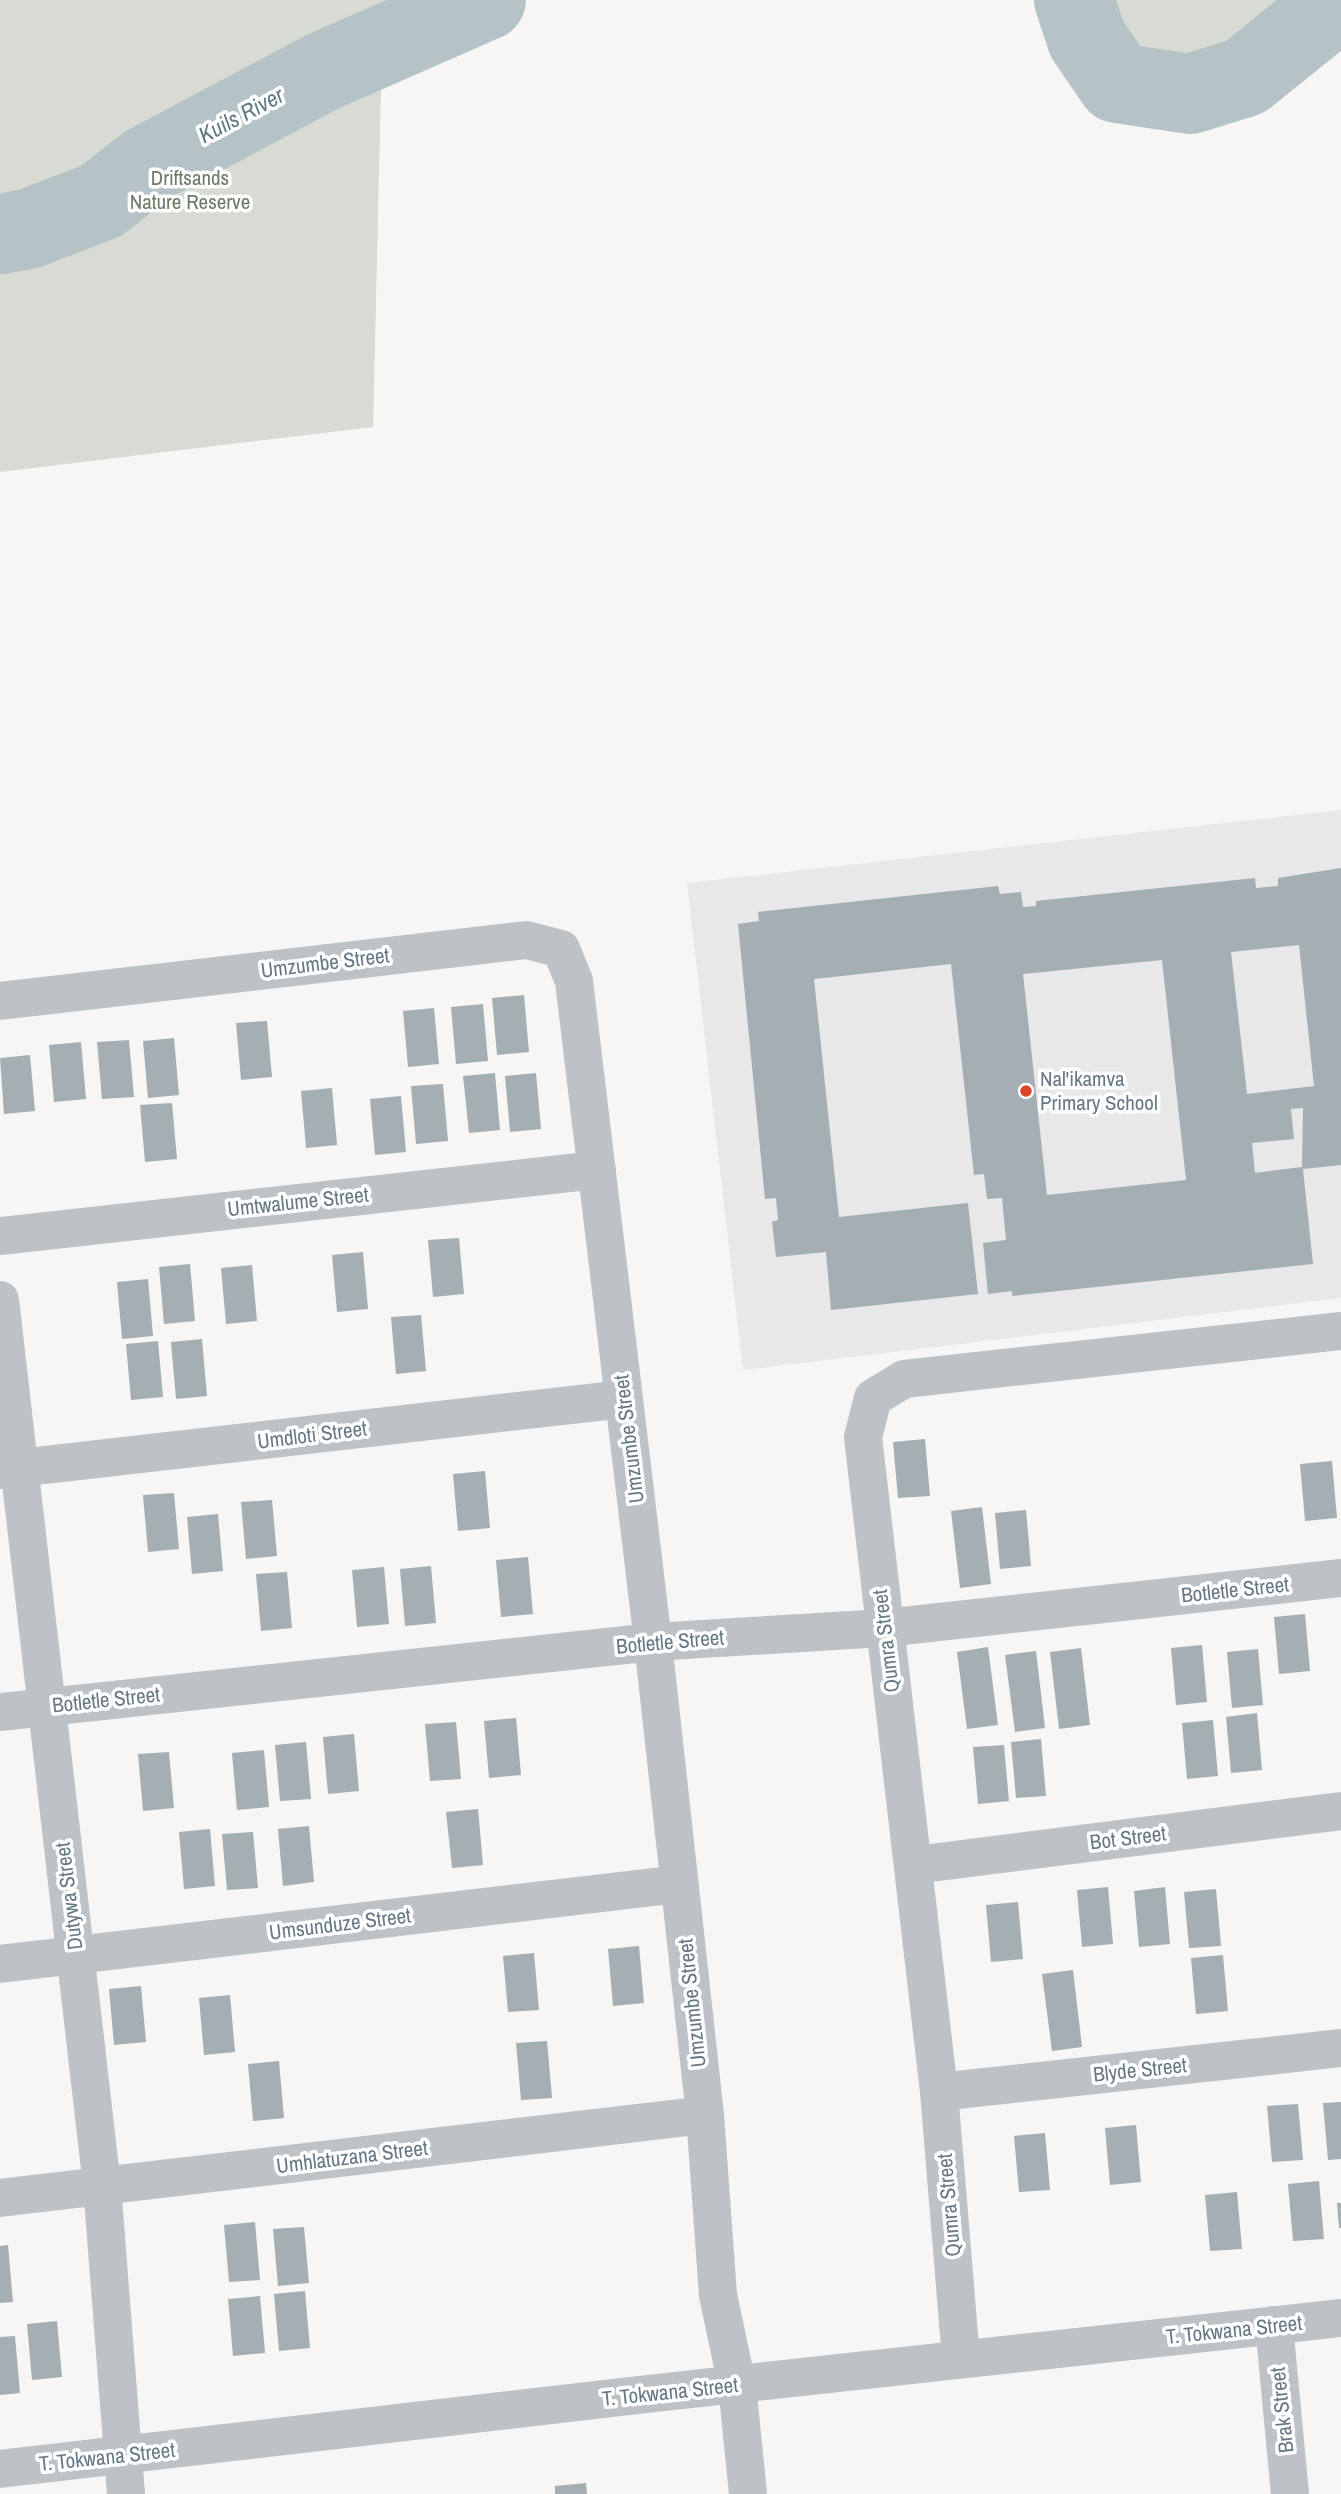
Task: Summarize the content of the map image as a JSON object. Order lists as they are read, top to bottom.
{
  "streets": {
    "street": [
      "Umzumbe Street",
      "Umtwalume Street",
      "Umdloti Street",
      "Botletle Street",
      "Qumra Street",
      "Bot Street",
      "Dutywa Street",
      "Umsunduze Street",
      "Blyde Street",
      "Umhlatuzana Street",
      "T. Tokwana Street",
      "Brak Street"
    ]
  },
  "crossings": [
    ["Umzumbe Street", "Umtwalume Street"],
    ["Umzumbe Street", "Umdloti Street"],
    ["Umzumbe Street", "Botletle Street"],
    ["Umzumbe Street", "Umsunduze Street"],
    ["Umzumbe Street", "Umhlatuzana Street"],
    ["Umzumbe Street", "T. Tokwana Street"],
    ["Umdloti Street", "Dutywa Street"],
    ["Botletle Street", "Qumra Street"],
    ["Botletle Street", "Dutywa Street"],
    ["Qumra Street", "Bot Street"],
    ["Qumra Street", "Blyde Street"],
    ["Qumra Street", "T. Tokwana Street"],
    ["Dutywa Street", "Umsunduze Street"],
    ["Dutywa Street", "Umhlatuzana Street"],
    ["Dutywa Street", "T. Tokwana Street"],
    ["T. Tokwana Street", "Brak Street"]
  ],
  "water": ["Kuils River"],
  "parks": ["Driftsands Nature Reserve"],
  "places": ["Nal'ikamva Primary School"]
}
